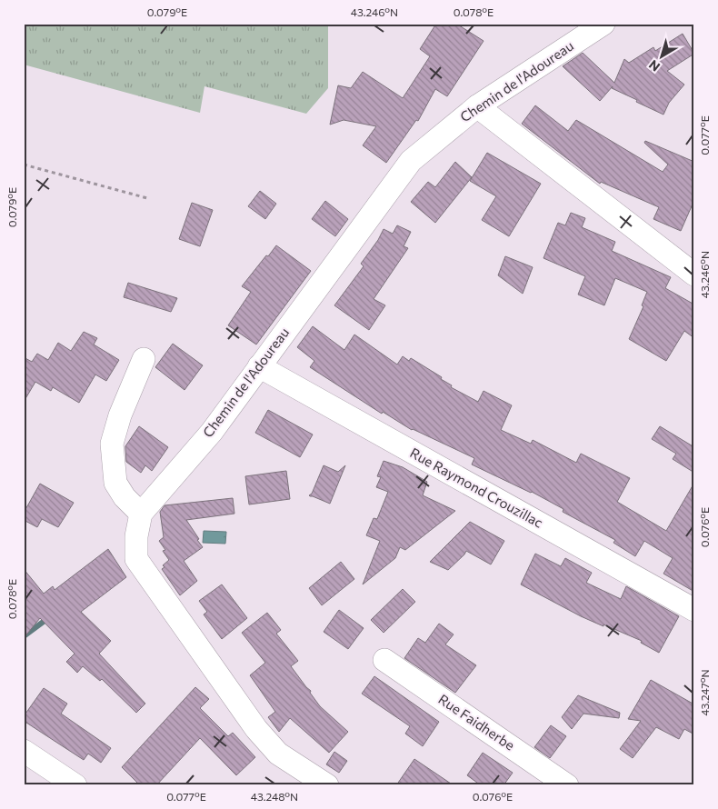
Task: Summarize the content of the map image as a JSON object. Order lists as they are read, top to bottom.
{
  "streets": {
    "street": ["Chemin de l'Adoureau", "Rue Raymond Crouzillac", "Rue Faidherbe"]
  },
  "crossings": [
    ["Chemin de l'Adoureau", "Rue Raymond Crouzillac"]
  ],
  "north": "bottom left",
  "coordinates": [
    "0.079°E",
    "43.246°N",
    "0.078°E",
    "0.077°E",
    "0.076°E",
    "43.247°N",
    "43.248°N"
  ]
}
